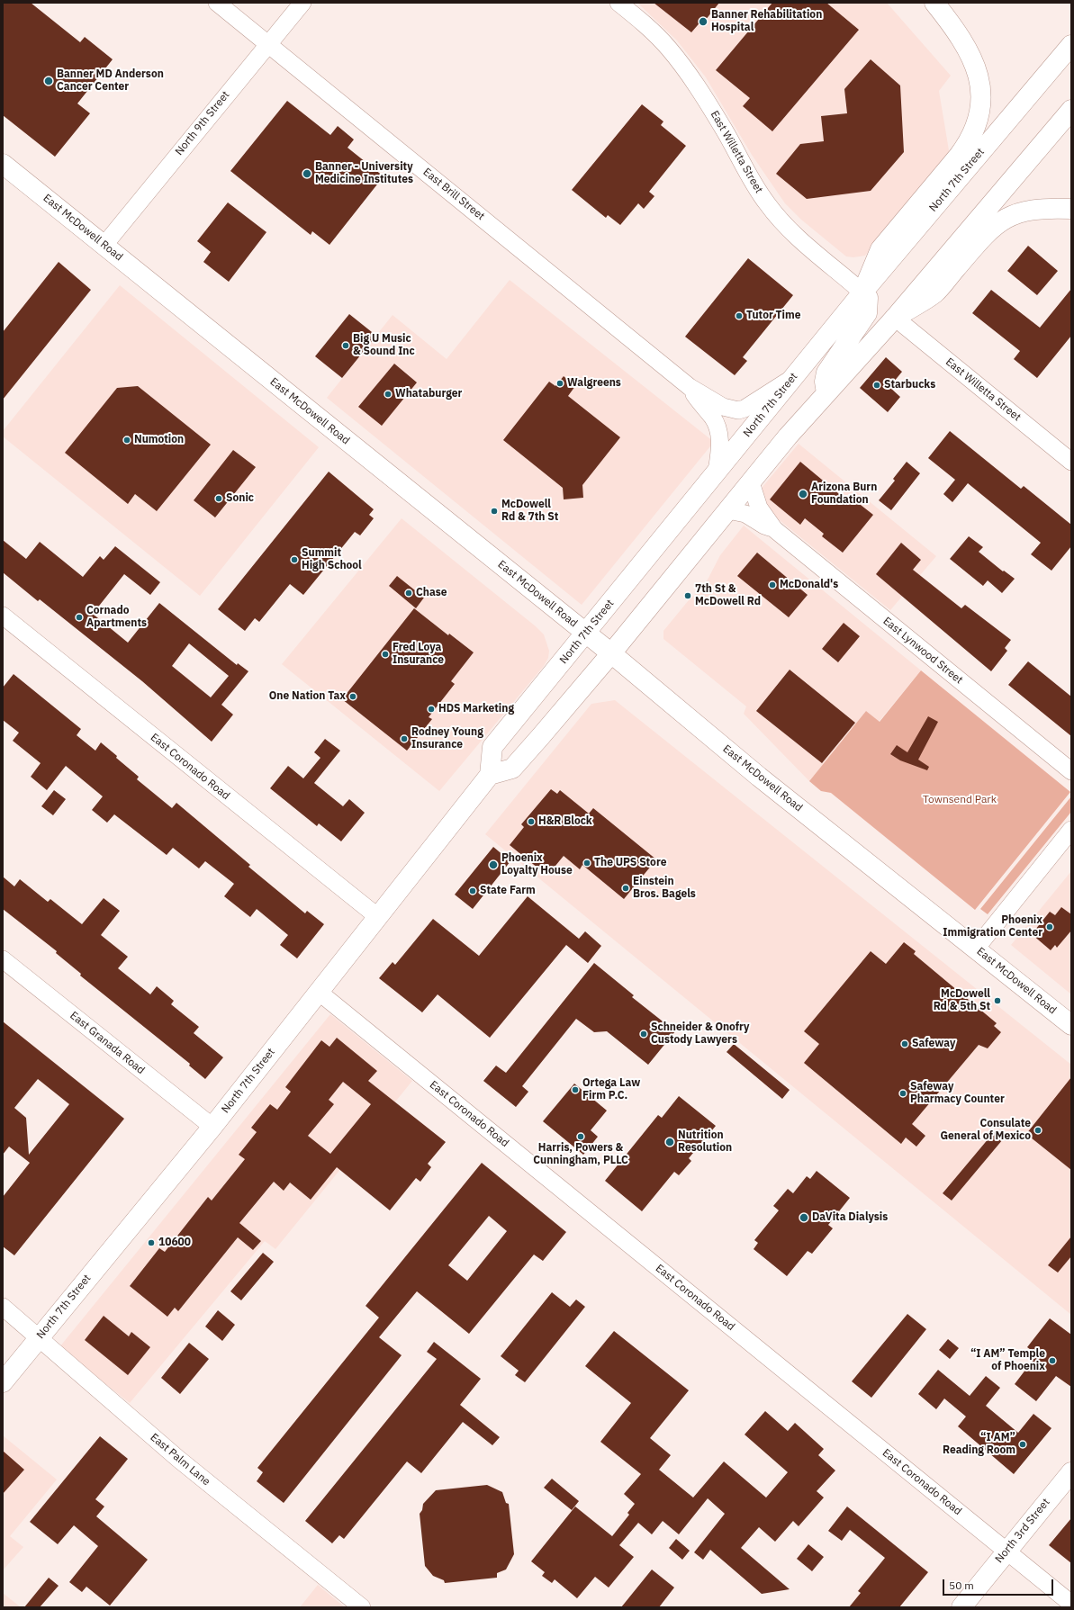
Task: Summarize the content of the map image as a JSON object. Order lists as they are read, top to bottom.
{
  "streets": {
    "main road": ["North 7th Street", "East McDowell Road", "North 3rd Street"],
    "street": [
      "North 9th Street",
      "East Willetta Street",
      "East Brill Street",
      "East Lynwood Street",
      "East Coronado Road",
      "East Granada Road",
      "East Palm Lane"
    ]
  },
  "crossings": [
    ["North 9th Street", "East Brill Street"],
    ["North 9th Street", "East McDowell Road"],
    ["East Willetta Street", "North 7th Street"],
    ["North 7th Street", "East Brill Street"],
    ["North 7th Street", "East McDowell Road"],
    ["North 7th Street", "East Coronado Road"],
    ["North 7th Street", "East Granada Road"],
    ["North 7th Street", "East Palm Lane"],
    ["East Coronado Road", "North 3rd Street"]
  ],
  "parks": ["Townsend Park"],
  "places": [
    "Banner Rehabilitation Hospital",
    "Banner MD Anderson Cancer Center",
    "Banner - University Medicine Institutes",
    "Tutor Time",
    "Big U Music & Sound Inc",
    "Walgreens",
    "Starbucks",
    "Whataburger",
    "Numotion",
    "Arizona Burn Foundation",
    "Sonic",
    "McDowell Rd & 7th St",
    "Summit High School",
    "McDonald's",
    "Chase",
    "7th St & McDowell Rd",
    "Cornado Apartments",
    "Fred Loya Insurance",
    "One Nation Tax",
    "HDS Marketing",
    "Rodney Young Insurance",
    "H&R Block",
    "The UPS Store",
    "Phoenix Loyalty House",
    "Einstein Bros. Bagels",
    "State Farm",
    "Phoenix Immigration Center",
    "McDowell Rd & 5th St",
    "Schneider & Onofry Custody Lawyers",
    "Safeway",
    "Ortega Law Firm P.C.",
    "Safeway Pharmacy Counter",
    "Consulate General of Mexico",
    "Harris, Powers & Cunningham, PLLC",
    "Nutrition Resolution",
    "DaVita Dialysis",
    "10600",
    "“I AM” Temple of Phoenix",
    "“I AM” Reading Room"
  ],
  "scale_bar": "50 m"
}
